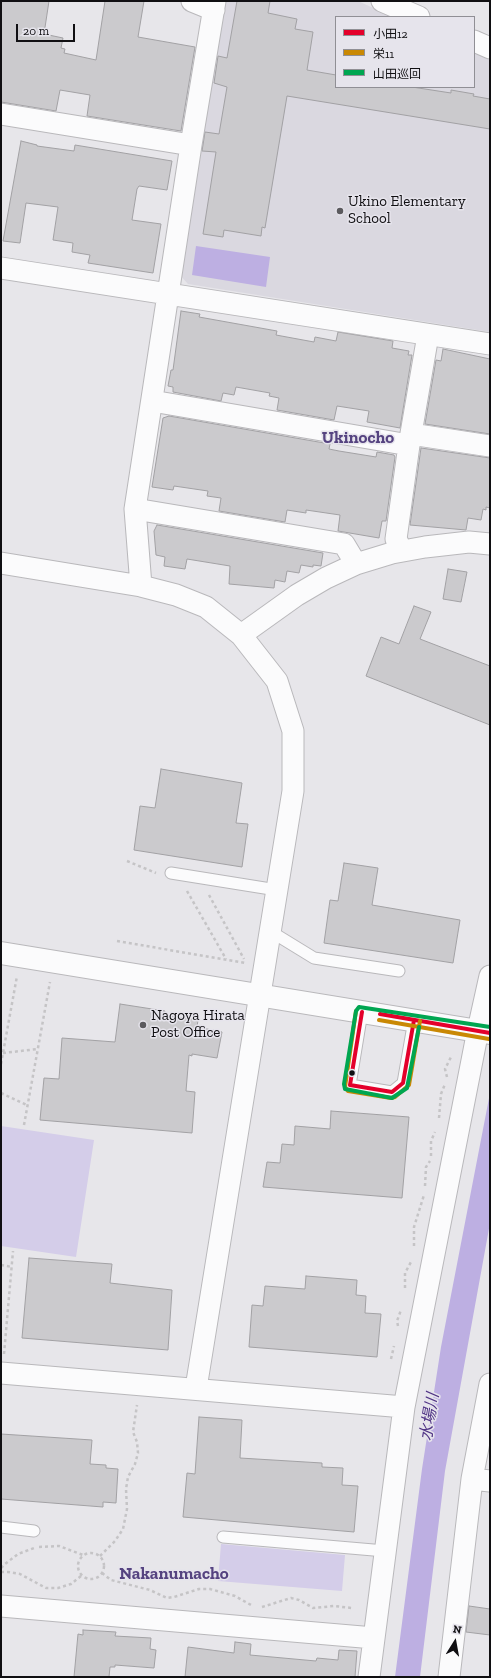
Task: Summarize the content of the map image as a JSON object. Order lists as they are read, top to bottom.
{
  "districts": ["Ukinocho", "Nakanumacho"],
  "water": ["水場川"],
  "places": ["Ukino Elementary School", "Nagoya Hirata Post Office"],
  "lines": ["transit line 山田巡回", "transit line 栄11", "transit line 小田12"],
  "legend": ["小田12", "栄11", "山田巡回"],
  "scale_bar": "20 m",
  "north": "top"
}
